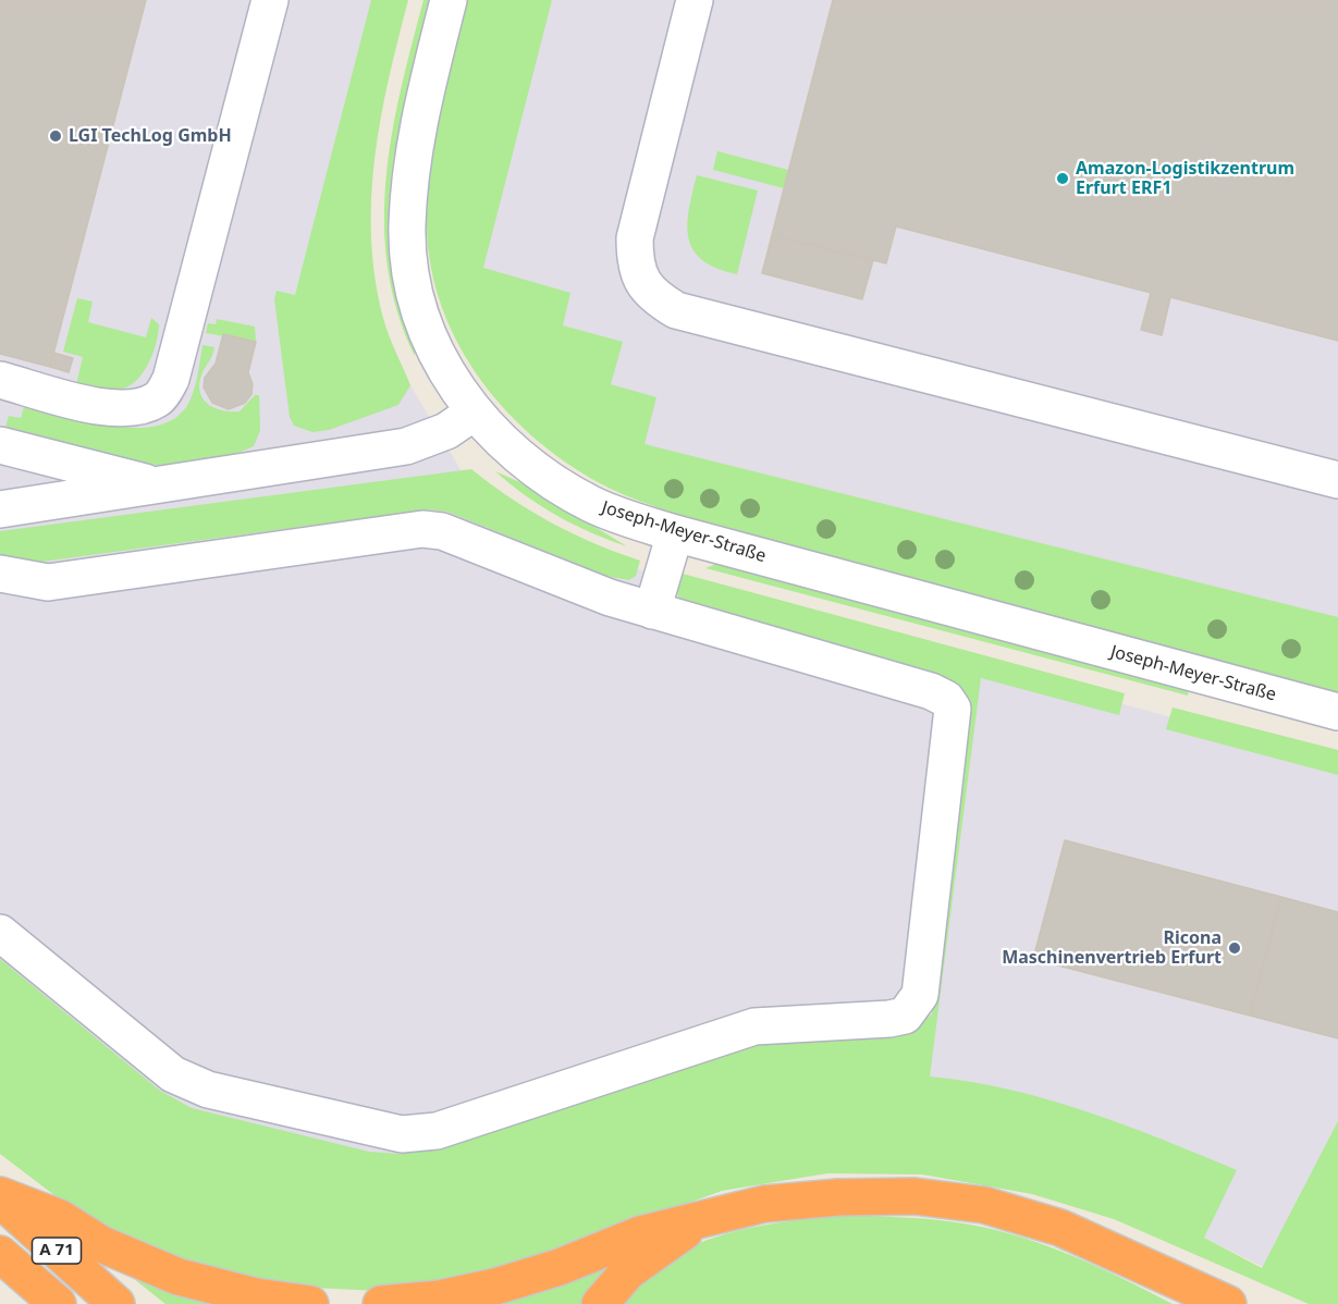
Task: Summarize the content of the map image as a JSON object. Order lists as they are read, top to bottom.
{
  "streets": {
    "highway": ["A 71"],
    "street": ["Joseph-Meyer-Straße"]
  },
  "places": ["LGI TechLog GmbH", "Amazon-Logistikzentrum Erfurt ERF1", "Ricona Maschinenvertrieb Erfurt"]
}
